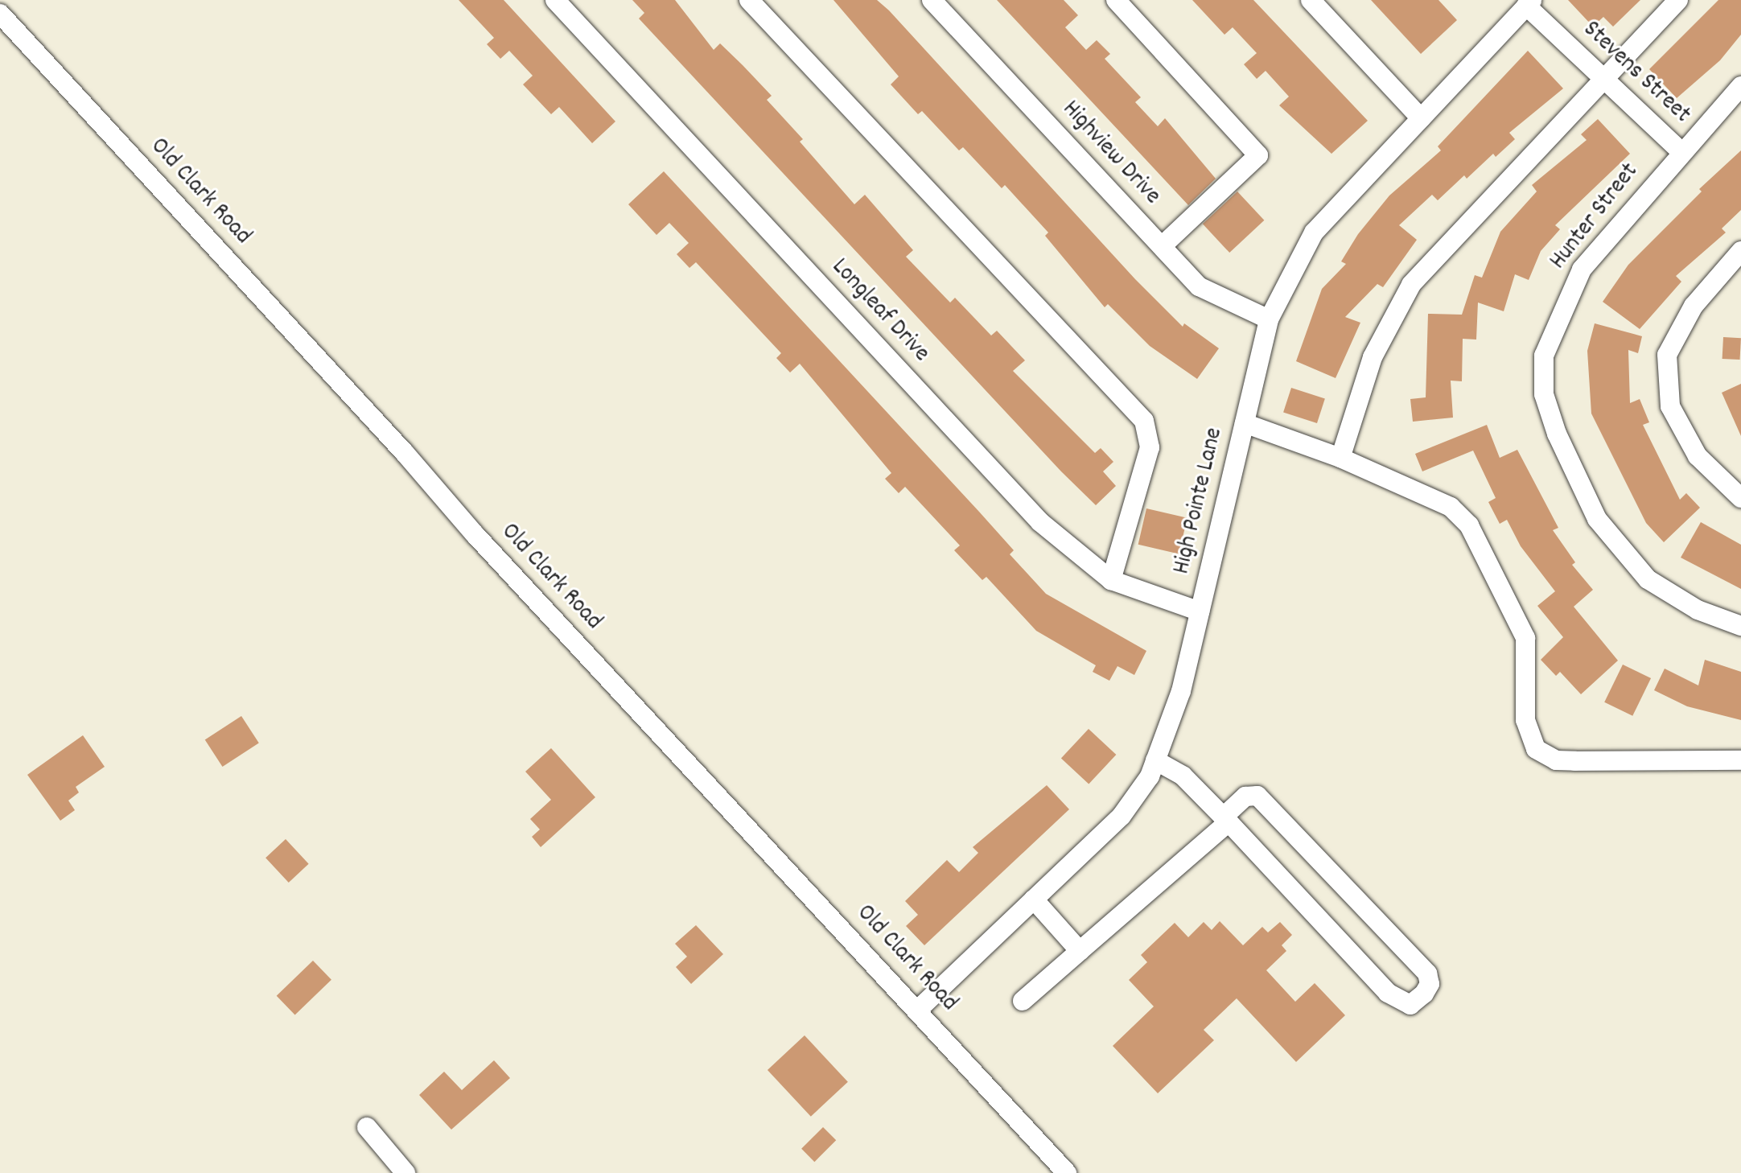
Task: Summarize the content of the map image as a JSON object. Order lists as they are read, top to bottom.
{
  "streets": {
    "street": [
      "Stevens Street",
      "Highview Drive",
      "Old Clark Road",
      "Hunter Street",
      "Longleaf Drive",
      "High Pointe Lane"
    ]
  },
  "crossings": [
    ["Stevens Street", "Hunter Street"],
    ["Stevens Street", "High Pointe Lane"],
    ["Highview Drive", "High Pointe Lane"],
    ["Old Clark Road", "High Pointe Lane"],
    ["Longleaf Drive", "High Pointe Lane"]
  ]
}
